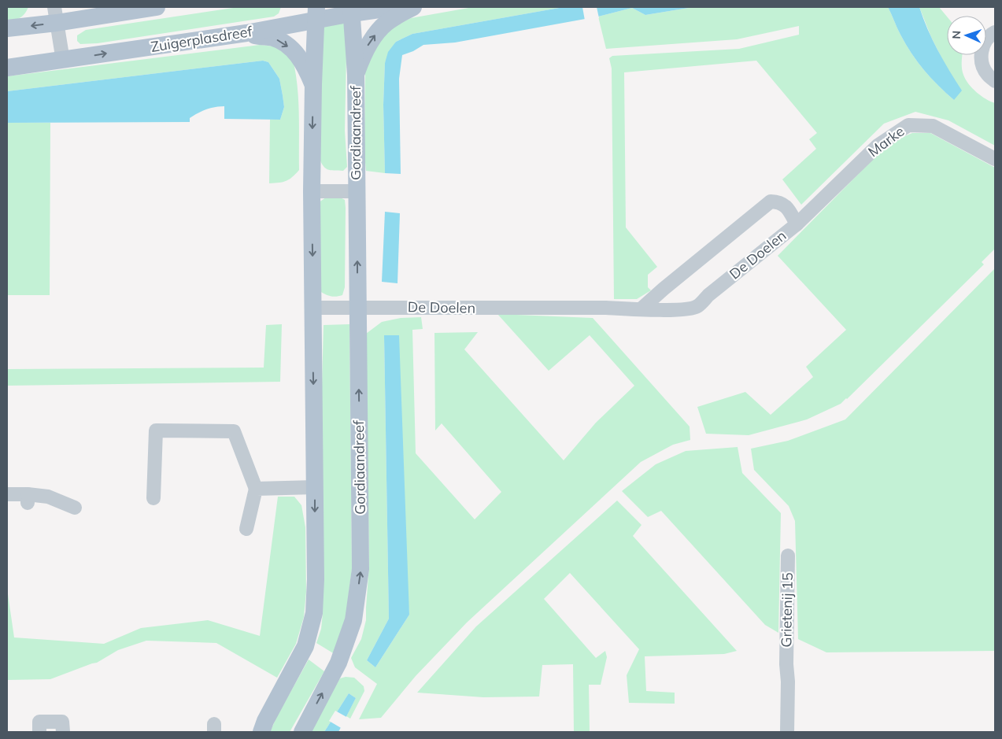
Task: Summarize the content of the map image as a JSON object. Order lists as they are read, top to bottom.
{
  "streets": {
    "main road": ["Zuigerplasdreef", "Gordiaandreef"],
    "street": ["Marke", "De Doelen", "Grietenij 15"]
  },
  "crossings": [
    ["Zuigerplasdreef", "Gordiaandreef"],
    ["Gordiaandreef", "De Doelen"],
    ["Marke", "De Doelen"]
  ],
  "north": "left"
}
